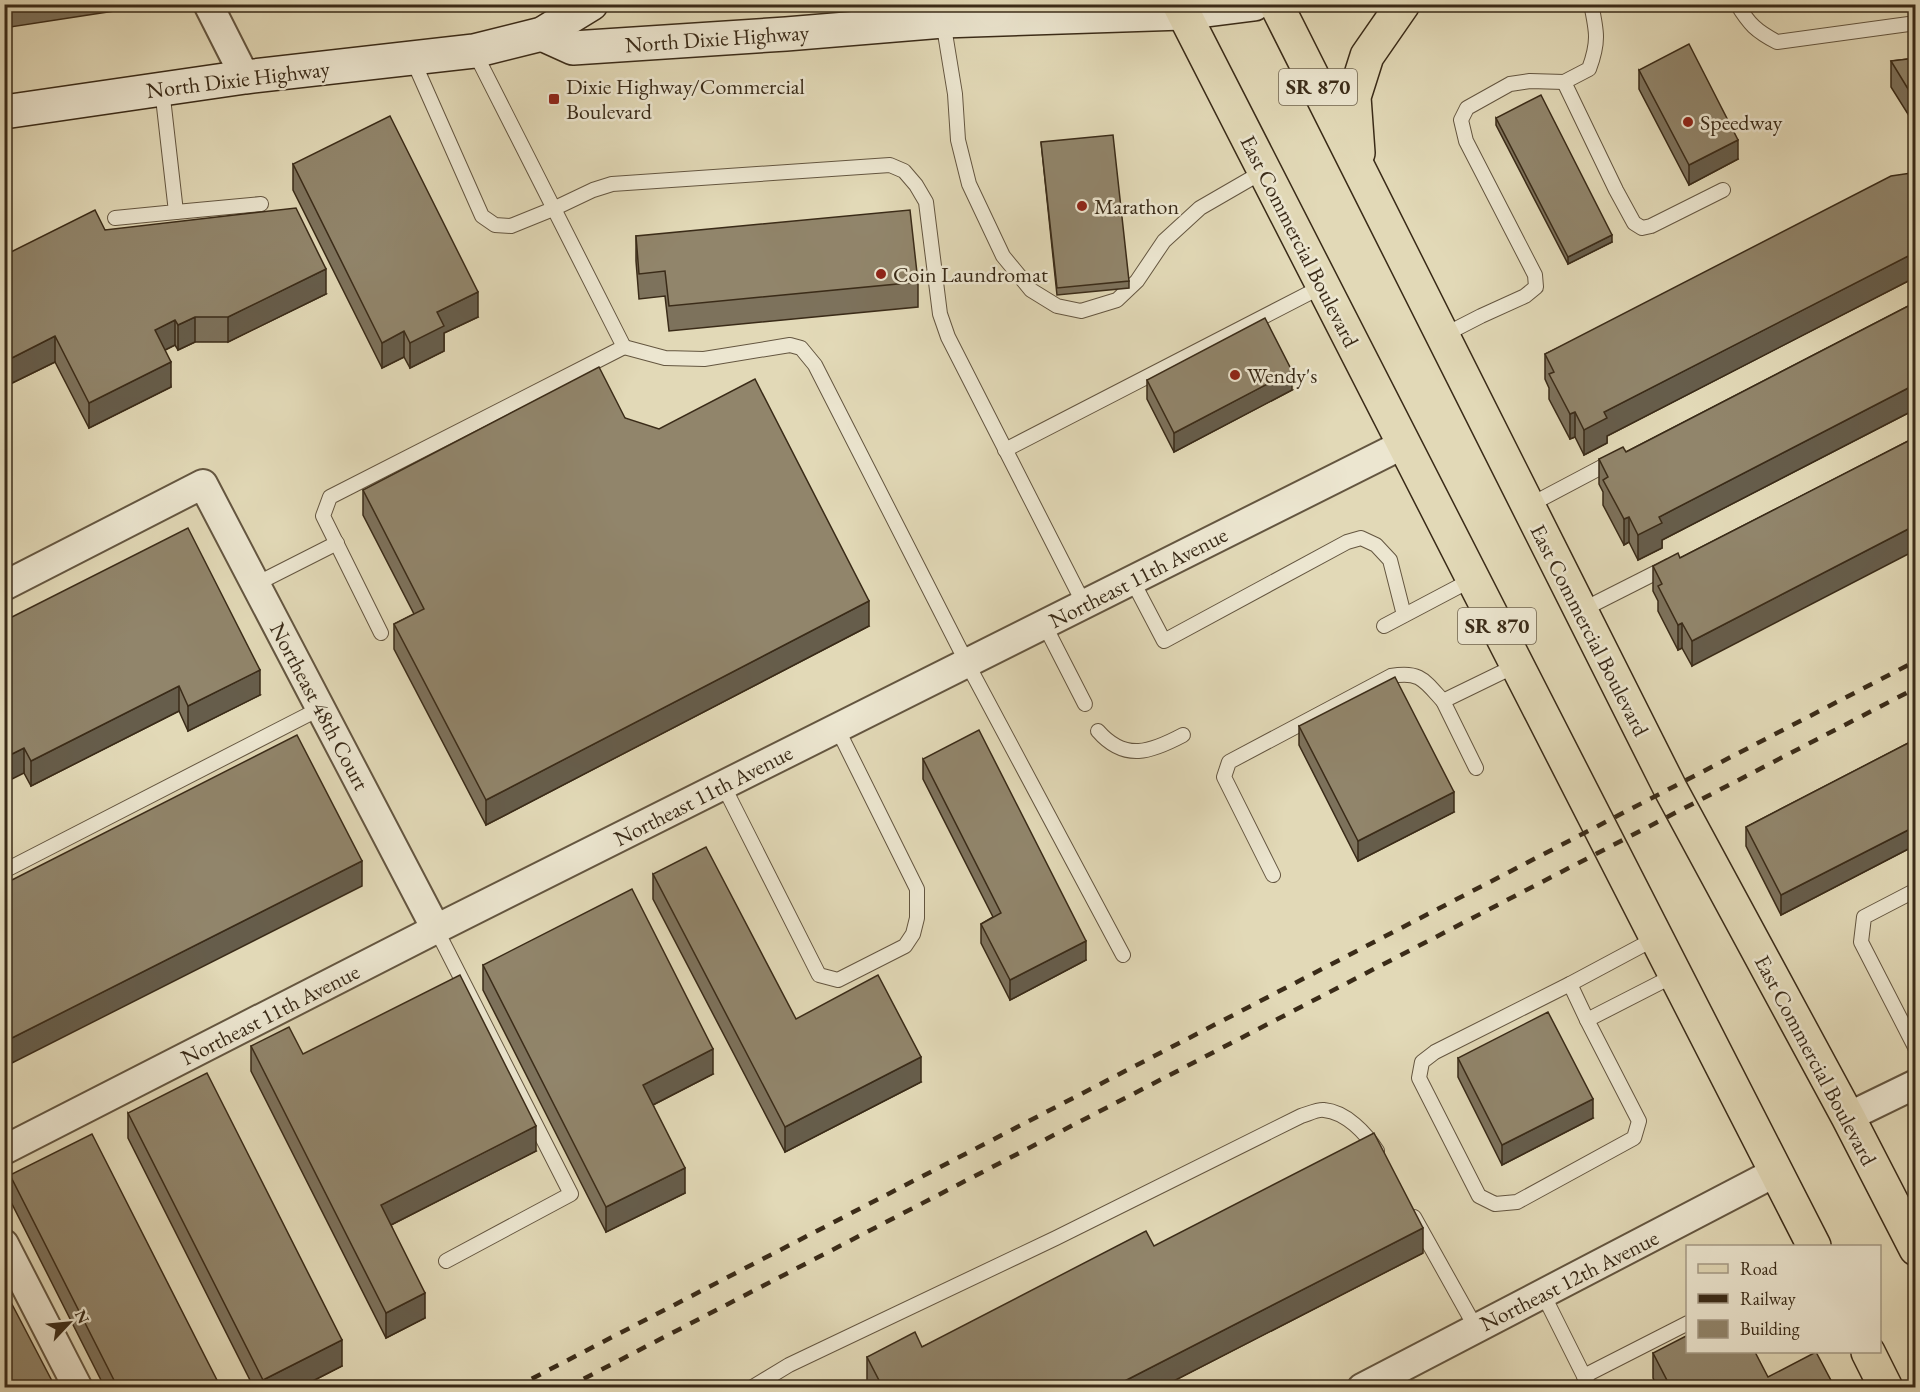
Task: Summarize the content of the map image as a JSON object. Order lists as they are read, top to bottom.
{
  "streets": {
    "main road": ["North Dixie Highway", "SR 870", "East Commercial Boulevard"],
    "street": ["Northeast 11th Avenue", "Northeast 48th Court", "Northeast 12th Avenue"]
  },
  "crossings": [
    ["North Dixie Highway", "East Commercial Boulevard"],
    ["East Commercial Boulevard", "Northeast 11th Avenue"],
    ["East Commercial Boulevard", "Northeast 12th Avenue"],
    ["Northeast 11th Avenue", "Northeast 48th Court"]
  ],
  "places": {
    "transit": ["Dixie Highway/Commercial Boulevard"],
    "other": [
      "Speedway",
      "Marathon",
      "Coin Laundromat",
      "Wendy's"
    ]
  },
  "legend": ["Road", "Railway", "Building"],
  "north": "top right"
}
